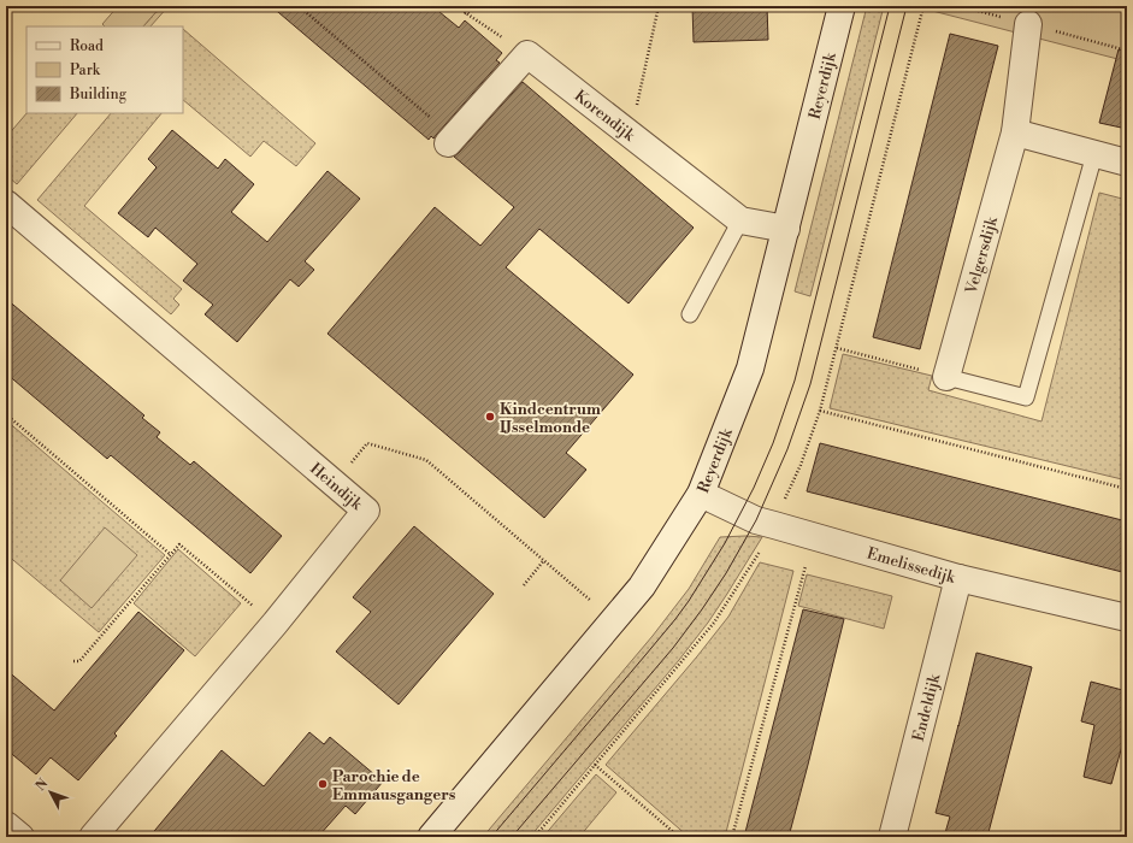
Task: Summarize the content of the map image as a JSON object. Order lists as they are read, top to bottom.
{
  "streets": {
    "street": [
      "Reyerdijk",
      "Korendijk",
      "Velgersdijk",
      "Heindijk",
      "Emelissedijk",
      "Endeldijk"
    ]
  },
  "crossings": [
    ["Reyerdijk", "Korendijk"],
    ["Reyerdijk", "Emelissedijk"],
    ["Emelissedijk", "Endeldijk"]
  ],
  "places": ["Kindcentrum IJsselmonde", "Parochie de Emmausgangers"],
  "legend": ["Road", "Park", "Building"],
  "north": "top left"
}
